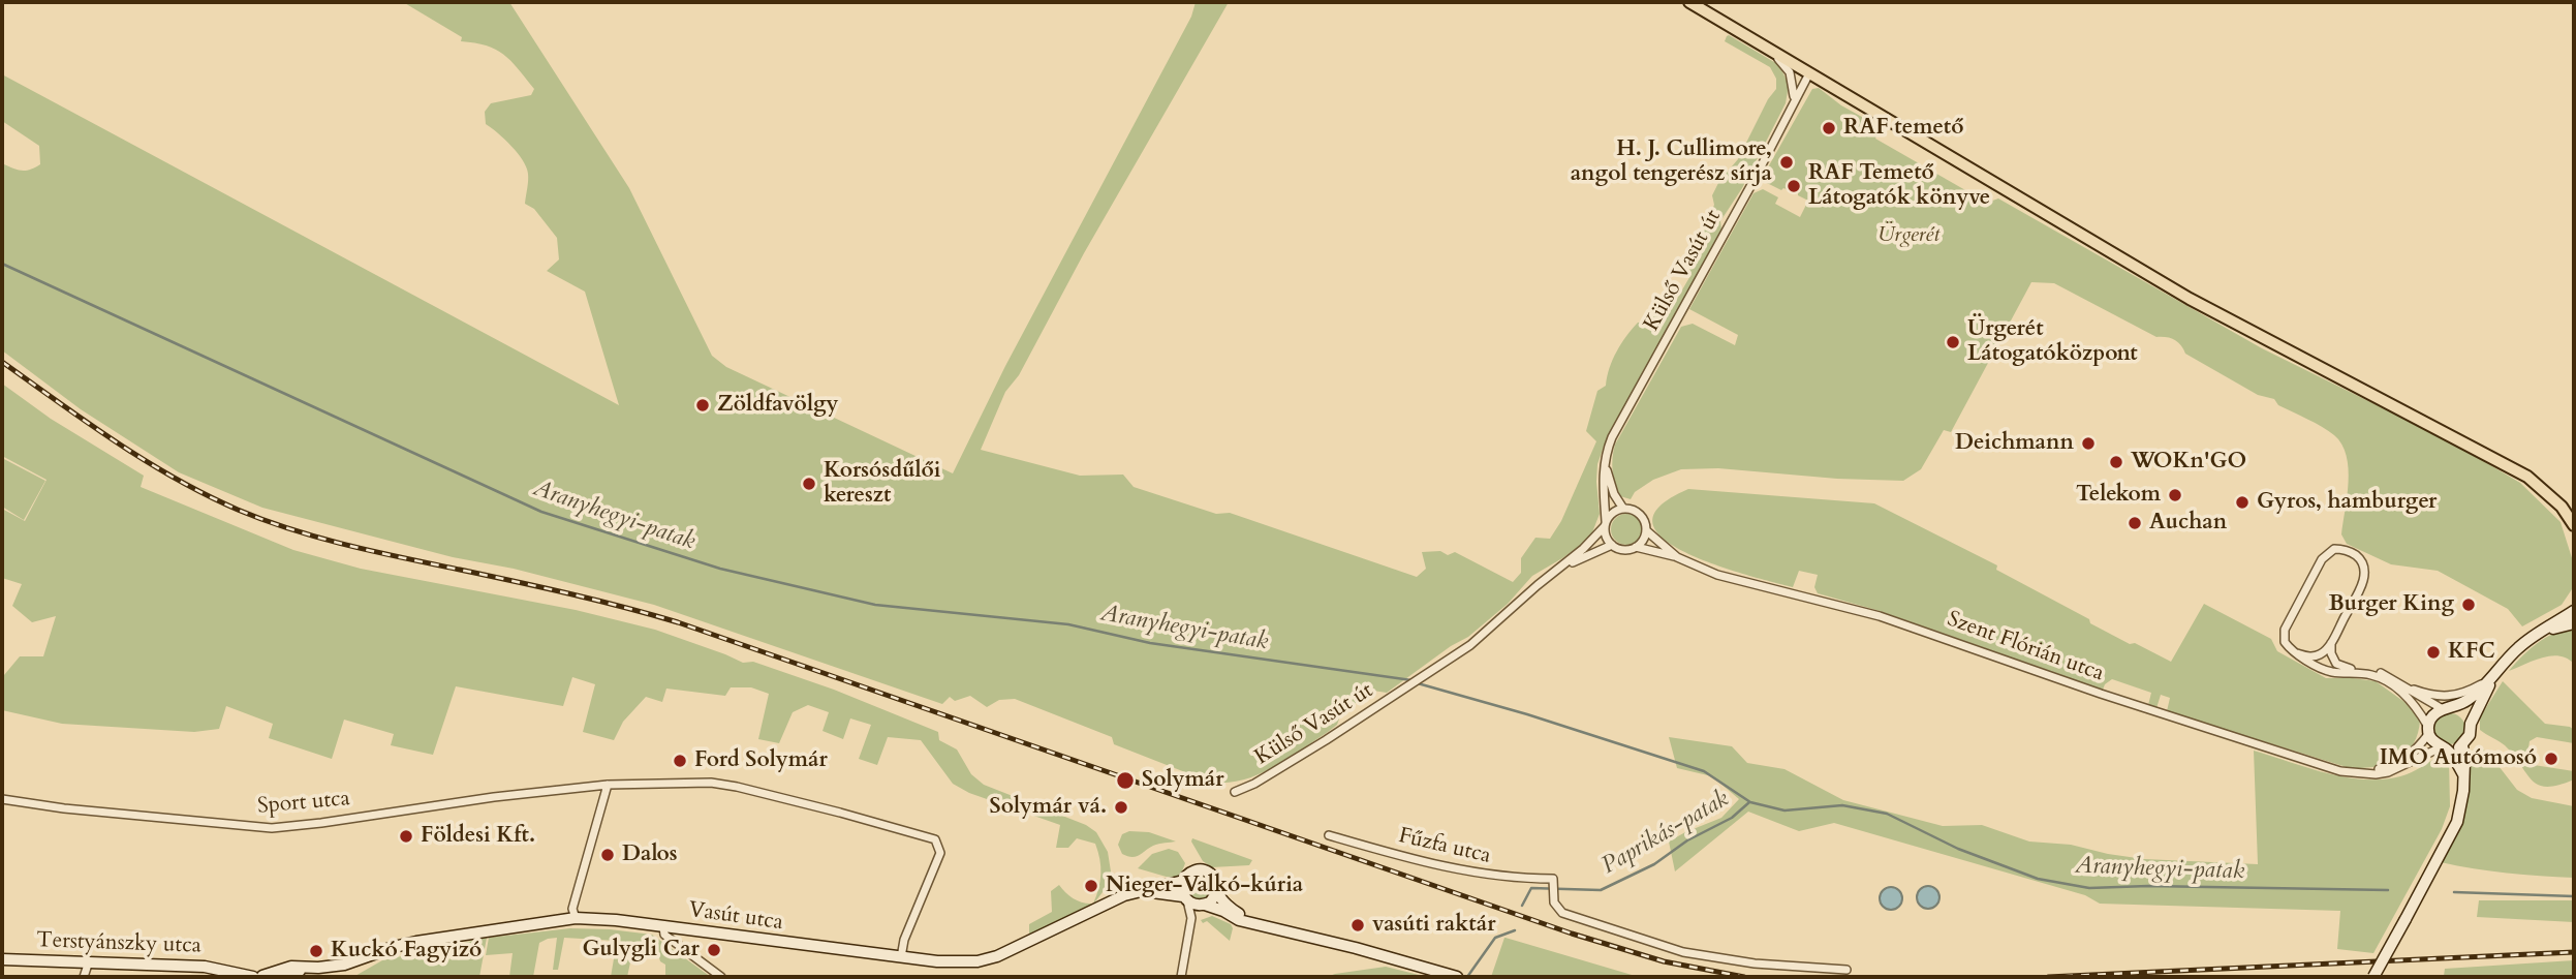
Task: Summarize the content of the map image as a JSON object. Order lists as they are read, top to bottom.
{
  "streets": {
    "street": [
      "Külső Vasút út",
      "Szent Flórián utca",
      "Sport utca",
      "Fűzfa utca",
      "Vasút utca",
      "Terstyánszky utca"
    ]
  },
  "crossings": [
    ["Külső Vasút út", "Szent Flórián utca"],
    ["Sport utca", "Vasút utca"],
    ["Vasút utca", "Terstyánszky utca"]
  ],
  "water": ["Aranyhegyi-patak", "Paprikás-patak"],
  "parks": ["Ürgerét"],
  "places": [
    "RAF temető",
    "H. J. Cullimore, angol tengerész sírja",
    "RAF Temető Látogatók könyve",
    "Ürgerét Látogatóközpont",
    "Zöldfavölgy",
    "Deichmann",
    "WOKn'GO",
    "Korsósdűlői kereszt",
    "Telekom",
    "Gyros, hamburger",
    "Auchan",
    "Burger King",
    "KFC",
    "IMO Autómosó",
    "Ford Solymár",
    "Solymár",
    "Solymár vá.",
    "Földesi Kft.",
    "Dalos",
    "Nieger-Valkó-kúria",
    "vasúti raktár",
    "Gulygli Car",
    "Kuckó Fagyizó"
  ]
}
